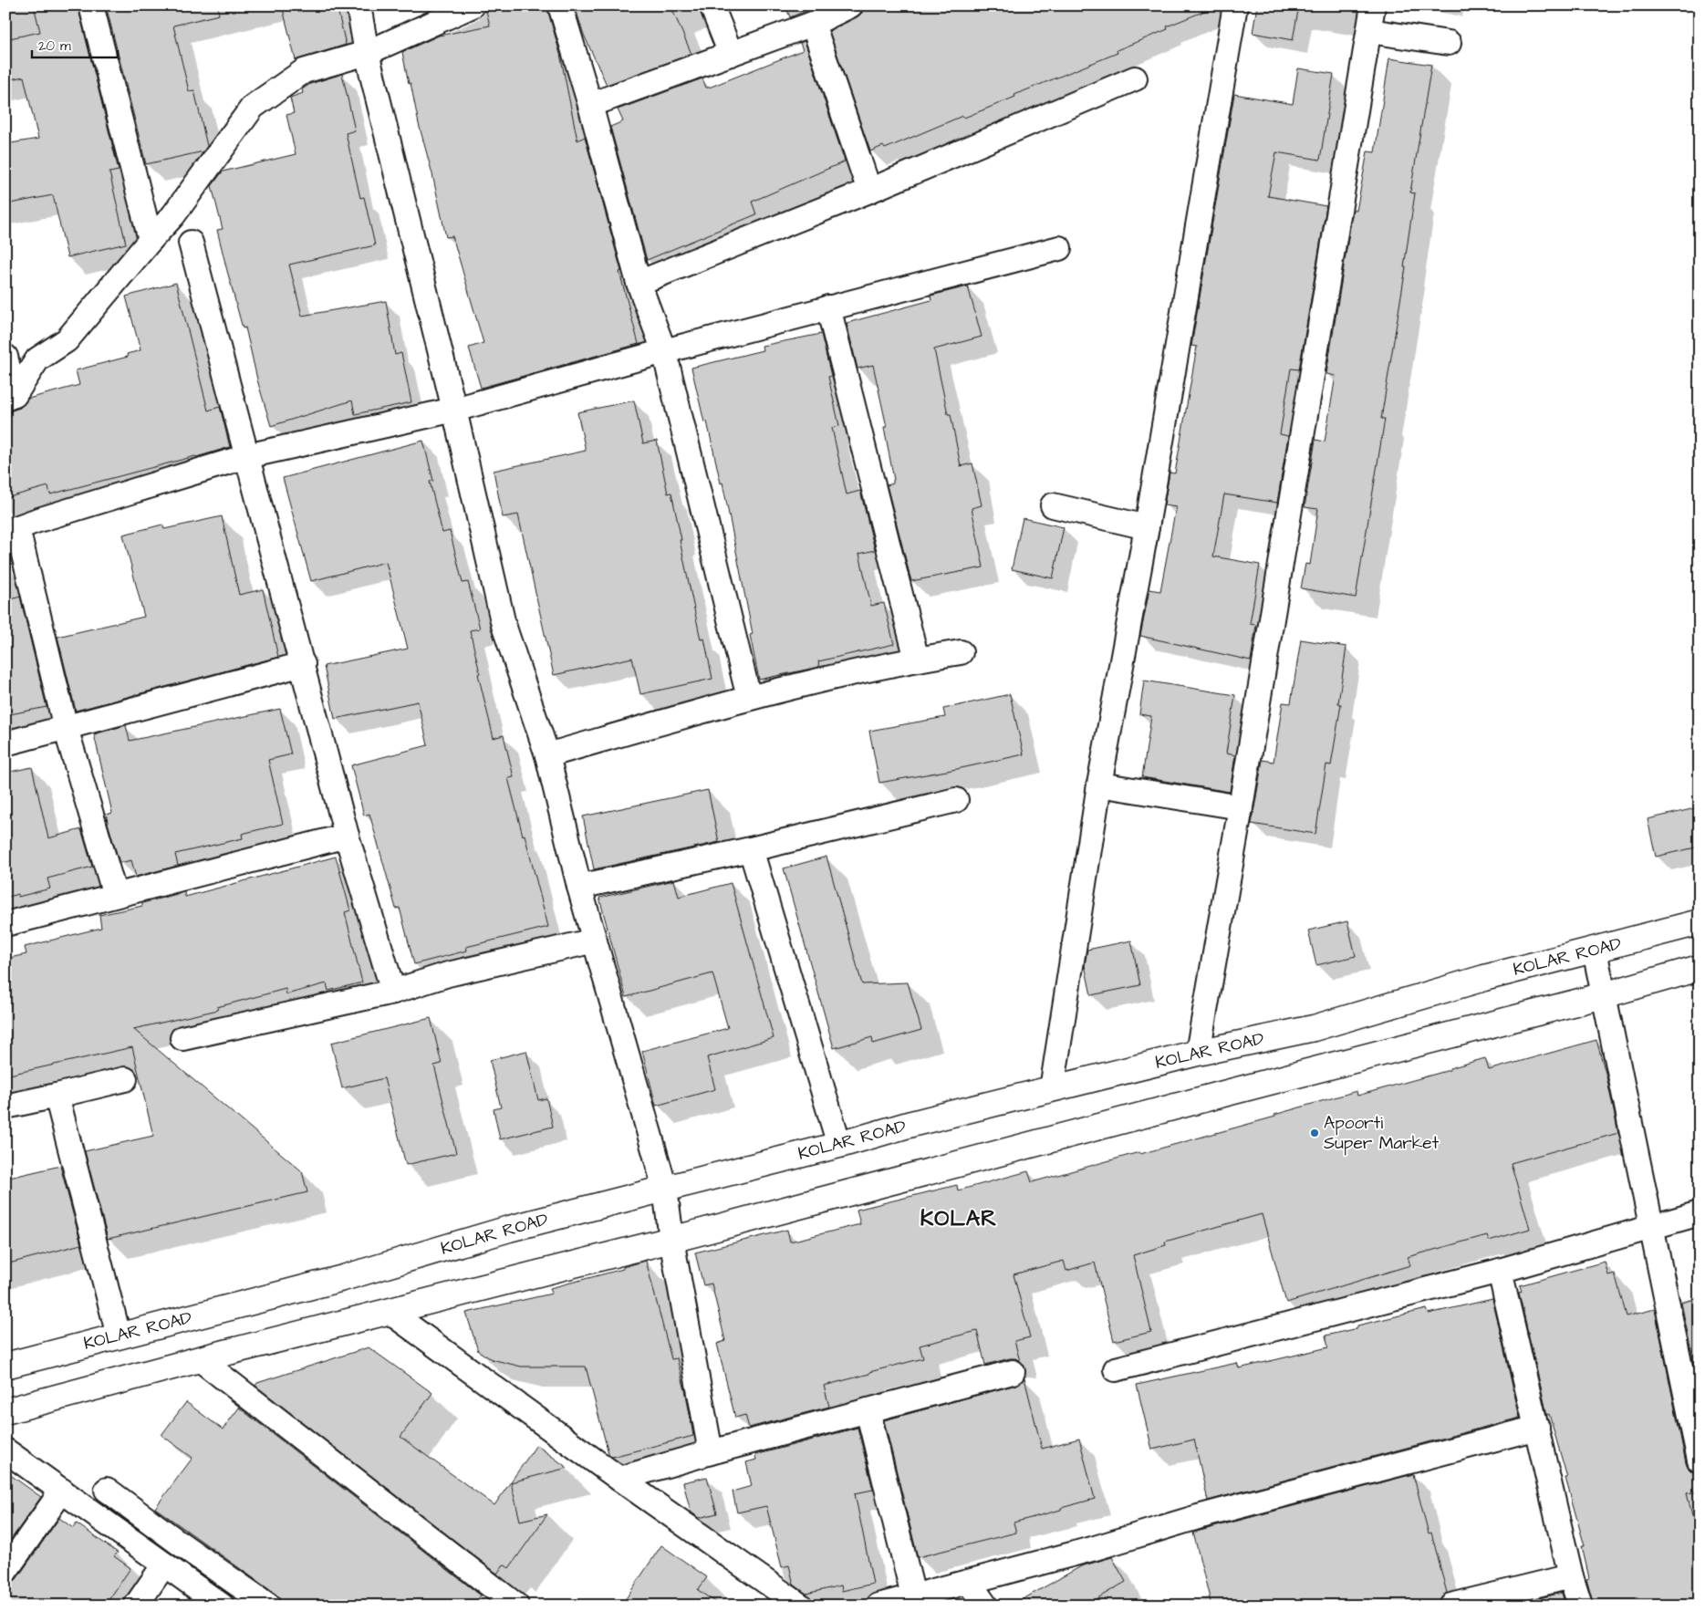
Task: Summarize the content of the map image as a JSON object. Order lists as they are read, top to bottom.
{
  "streets": {
    "main road": ["KOLAR ROAD"]
  },
  "districts": ["KOLAR"],
  "places": ["Apoorti Super Market"],
  "scale_bar": "20 m"
}
